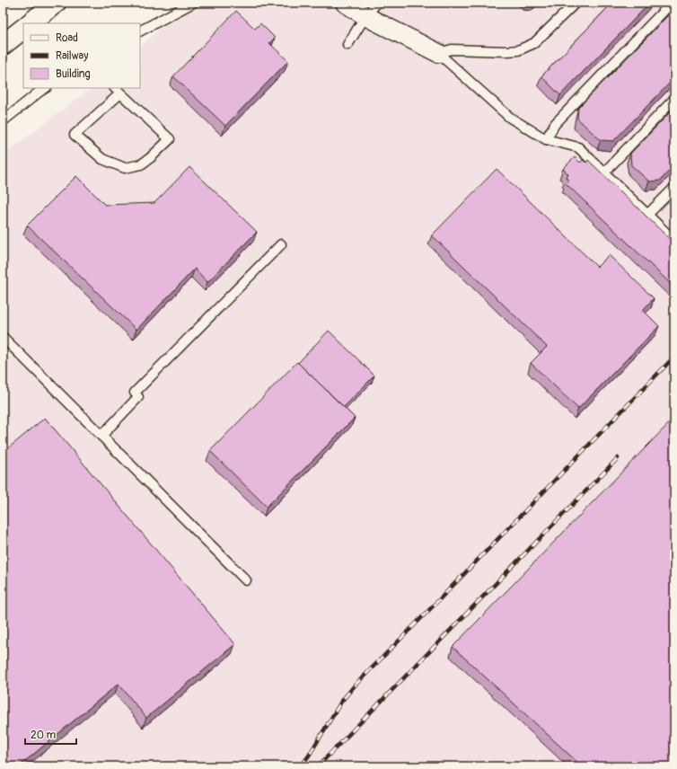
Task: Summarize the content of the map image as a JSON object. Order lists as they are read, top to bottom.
{
  "legend": ["Road", "Railway", "Building"],
  "scale_bar": "20 m"
}
